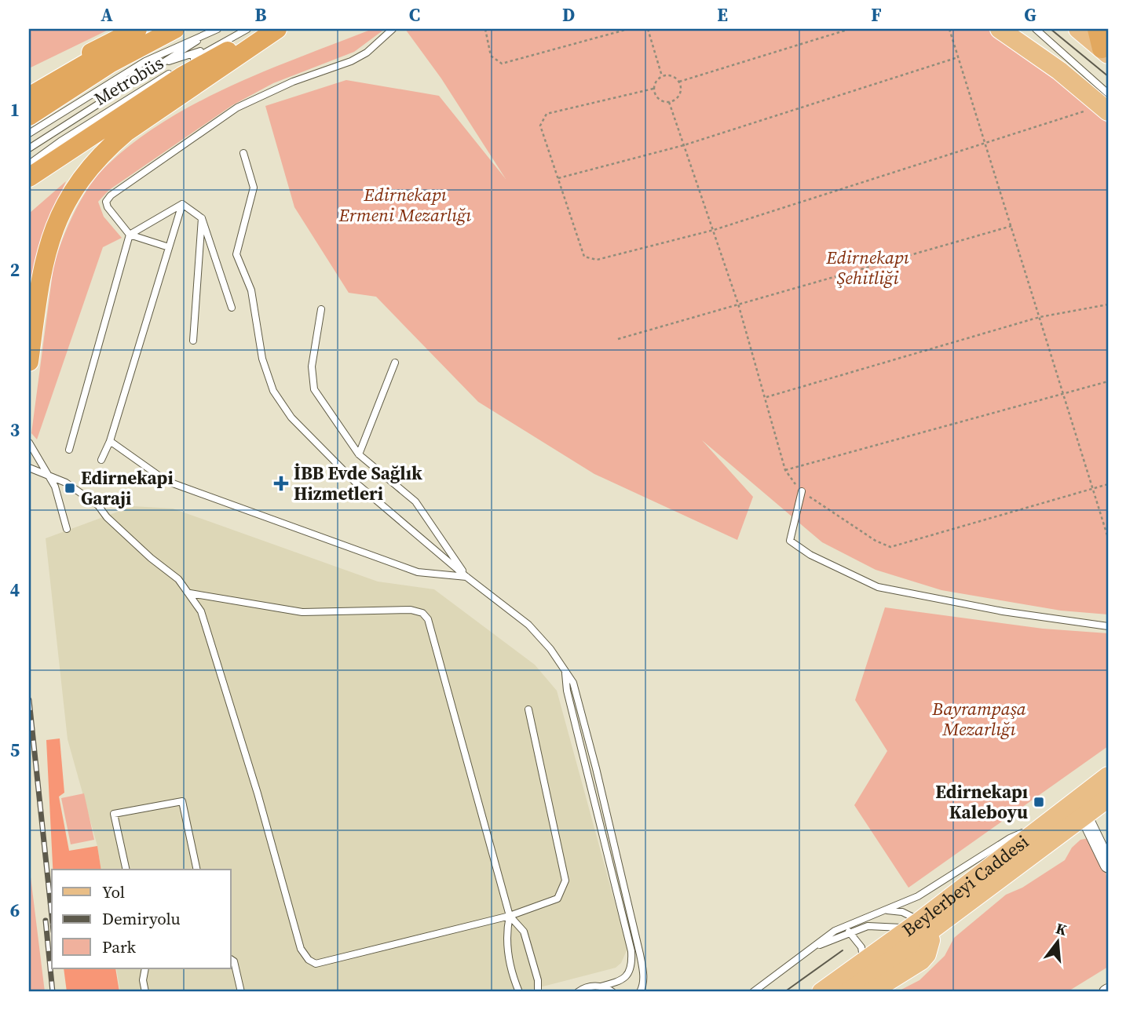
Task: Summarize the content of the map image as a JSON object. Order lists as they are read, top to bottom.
{
  "streets": {
    "main road": ["Beylerbeyi Caddesi"],
    "lane": ["Metrobüs"]
  },
  "parks": ["Edirnekapı Ermeni Mezarlığı", "Edirnekapı Şehitliği", "Bayrampaşa Mezarlığı"],
  "places": {
    "health": ["İBB Evde Sağlık Hizmetleri"],
    "transit": ["Edirnekapi Garaji", "Edirnekapı Kaleboyu"]
  },
  "legend": ["Yol", "Demiryolu", "Park"],
  "north": "top",
  "grid": {
    "columns": [
      "A",
      "B",
      "C",
      "D",
      "E",
      "F",
      "G"
    ],
    "rows": [
      "1",
      "2",
      "3",
      "4",
      "5",
      "6"
    ]
  }
}
